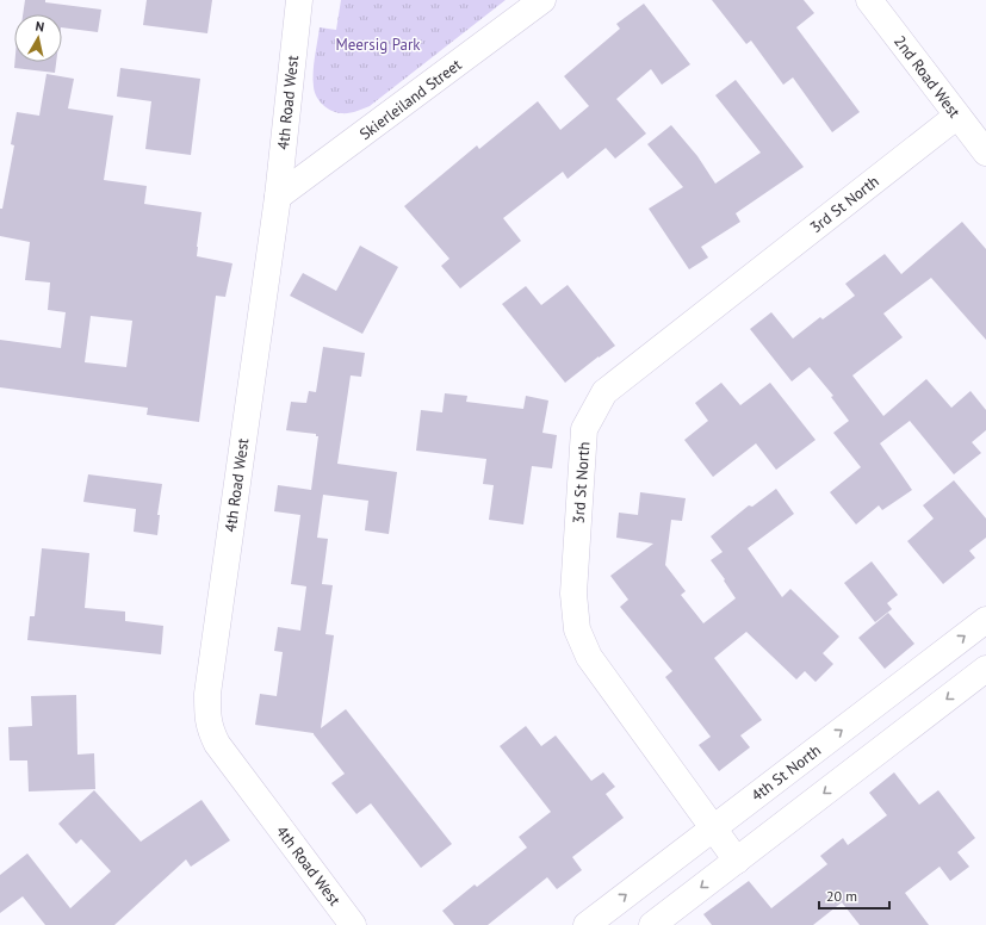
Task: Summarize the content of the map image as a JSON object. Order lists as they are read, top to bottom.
{
  "streets": {
    "street": [
      "2nd Road West",
      "Skierleiland Street",
      "4th Road West",
      "3rd St North",
      "4th St North"
    ]
  },
  "crossings": [
    ["2nd Road West", "3rd St North"],
    ["Skierleiland Street", "4th Road West"],
    ["3rd St North", "4th St North"]
  ],
  "parks": ["Meersig Park"],
  "scale_bar": "20 m",
  "north": "top"
}
